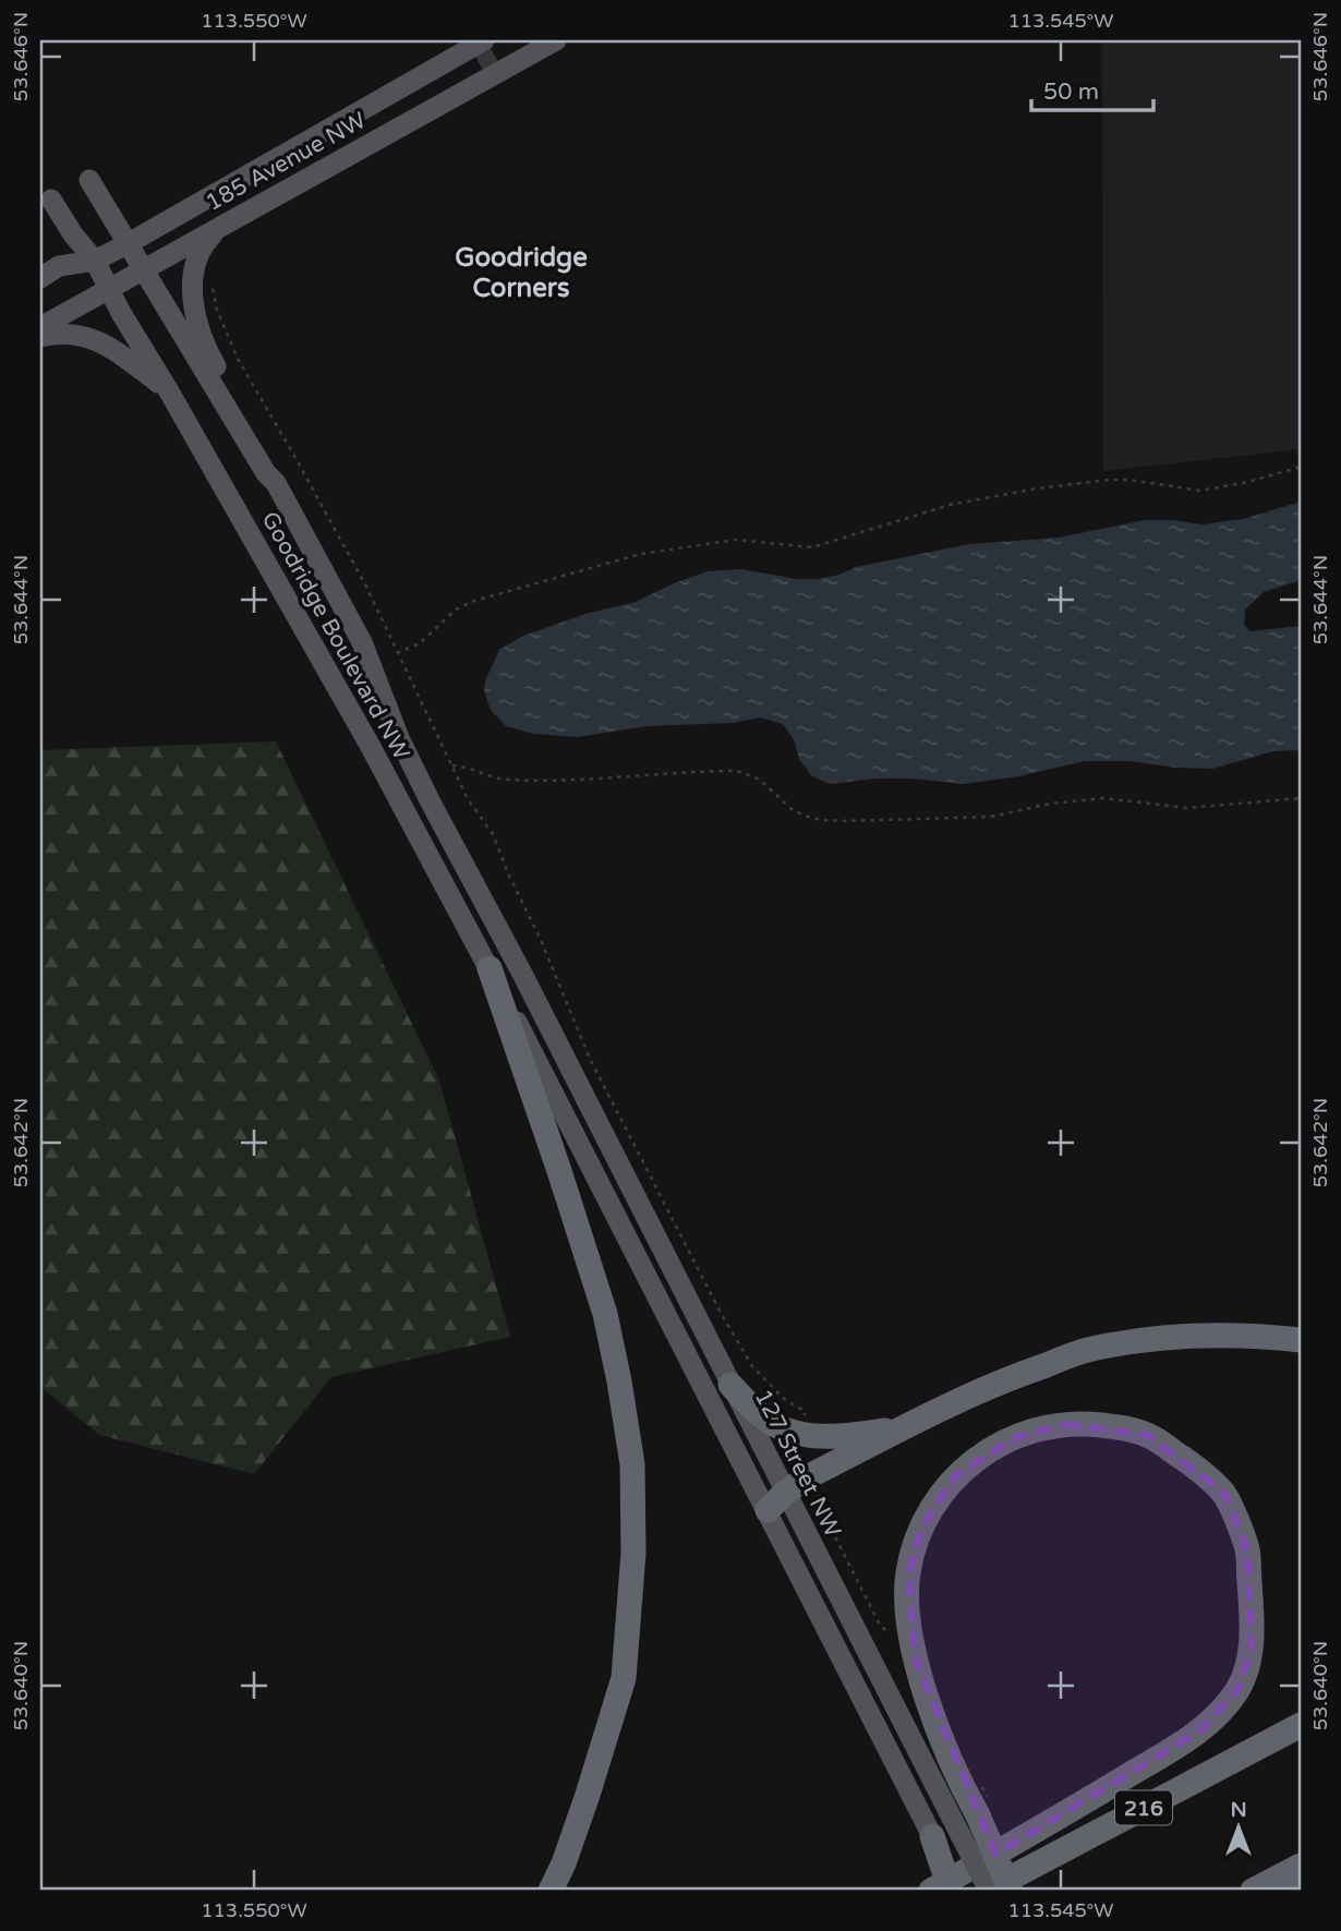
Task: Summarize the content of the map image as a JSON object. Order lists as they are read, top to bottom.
{
  "streets": {
    "highway": ["216"],
    "main road": ["185 Avenue NW", "Goodridge Boulevard NW", "127 Street NW"]
  },
  "crossings": [
    ["185 Avenue NW", "Goodridge Boulevard NW"],
    ["Goodridge Boulevard NW", "127 Street NW"],
    ["127 Street NW", "216"]
  ],
  "districts": ["Goodridge Corners"],
  "scale_bar": "50 m",
  "north": "top",
  "coordinates": [
    "113.550°W",
    "113.545°W",
    "53.646°N",
    "53.644°N",
    "53.642°N",
    "53.640°N"
  ]
}
